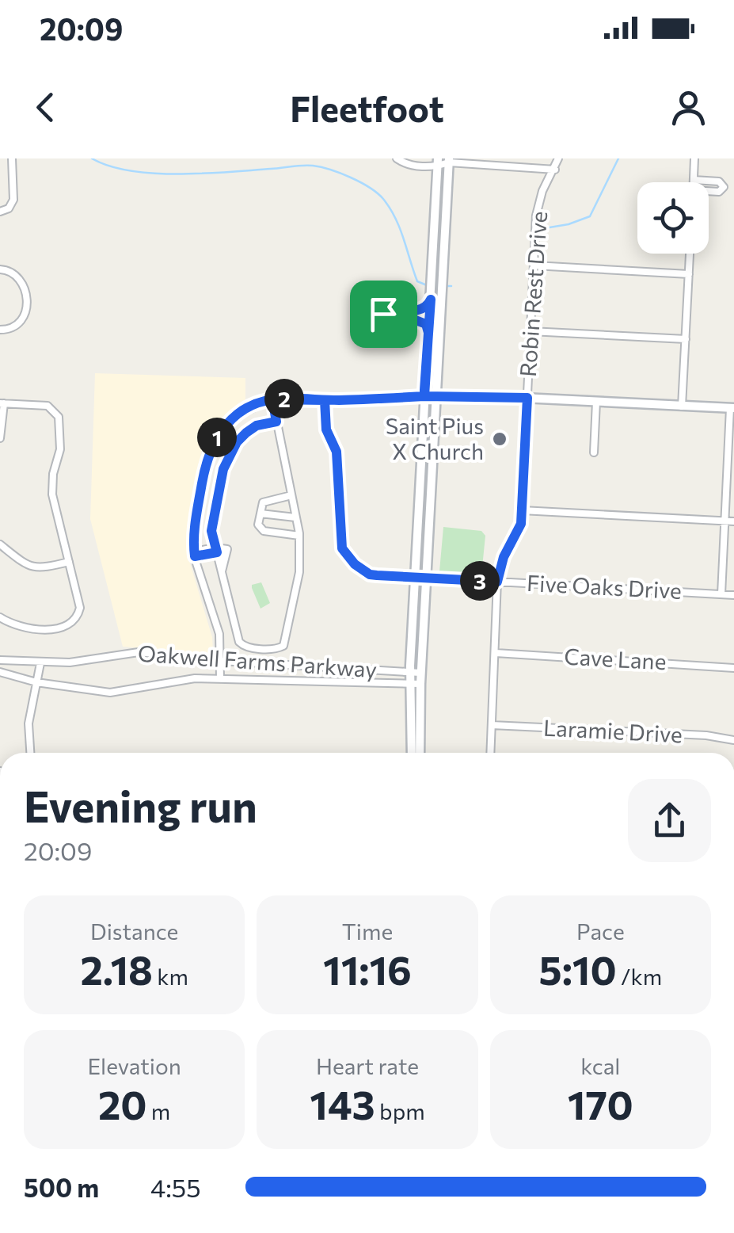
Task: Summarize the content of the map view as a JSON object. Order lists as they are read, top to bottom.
{
  "streets": {
    "street": [
      "Robin Rest Drive",
      "Five Oaks Drive",
      "Cave Lane",
      "Oakwell Farms Parkway",
      "Laramie Drive"
    ]
  },
  "crossings": [
    ["Robin Rest Drive", "Five Oaks Drive"],
    ["Robin Rest Drive", "Cave Lane"],
    ["Robin Rest Drive", "Laramie Drive"]
  ],
  "places": ["Saint Pius X Church"],
  "page": {
    "status": "20:09",
    "header": "Fleetfoot",
    "pins": ["2", "1", "3"],
    "heading": ["Evening run", "20:09"],
    "stats": [
      ["Distance", "2.18 km"],
      ["Time", "11:16"],
      ["Pace", "5:10 /km"],
      ["Elevation", "20 m"],
      ["Heart rate", "143 bpm"],
      ["kcal", "170"]
    ],
    "list": [
      {
        "name": "500 m",
        "note": "4:55"
      }
    ]
  }
}
